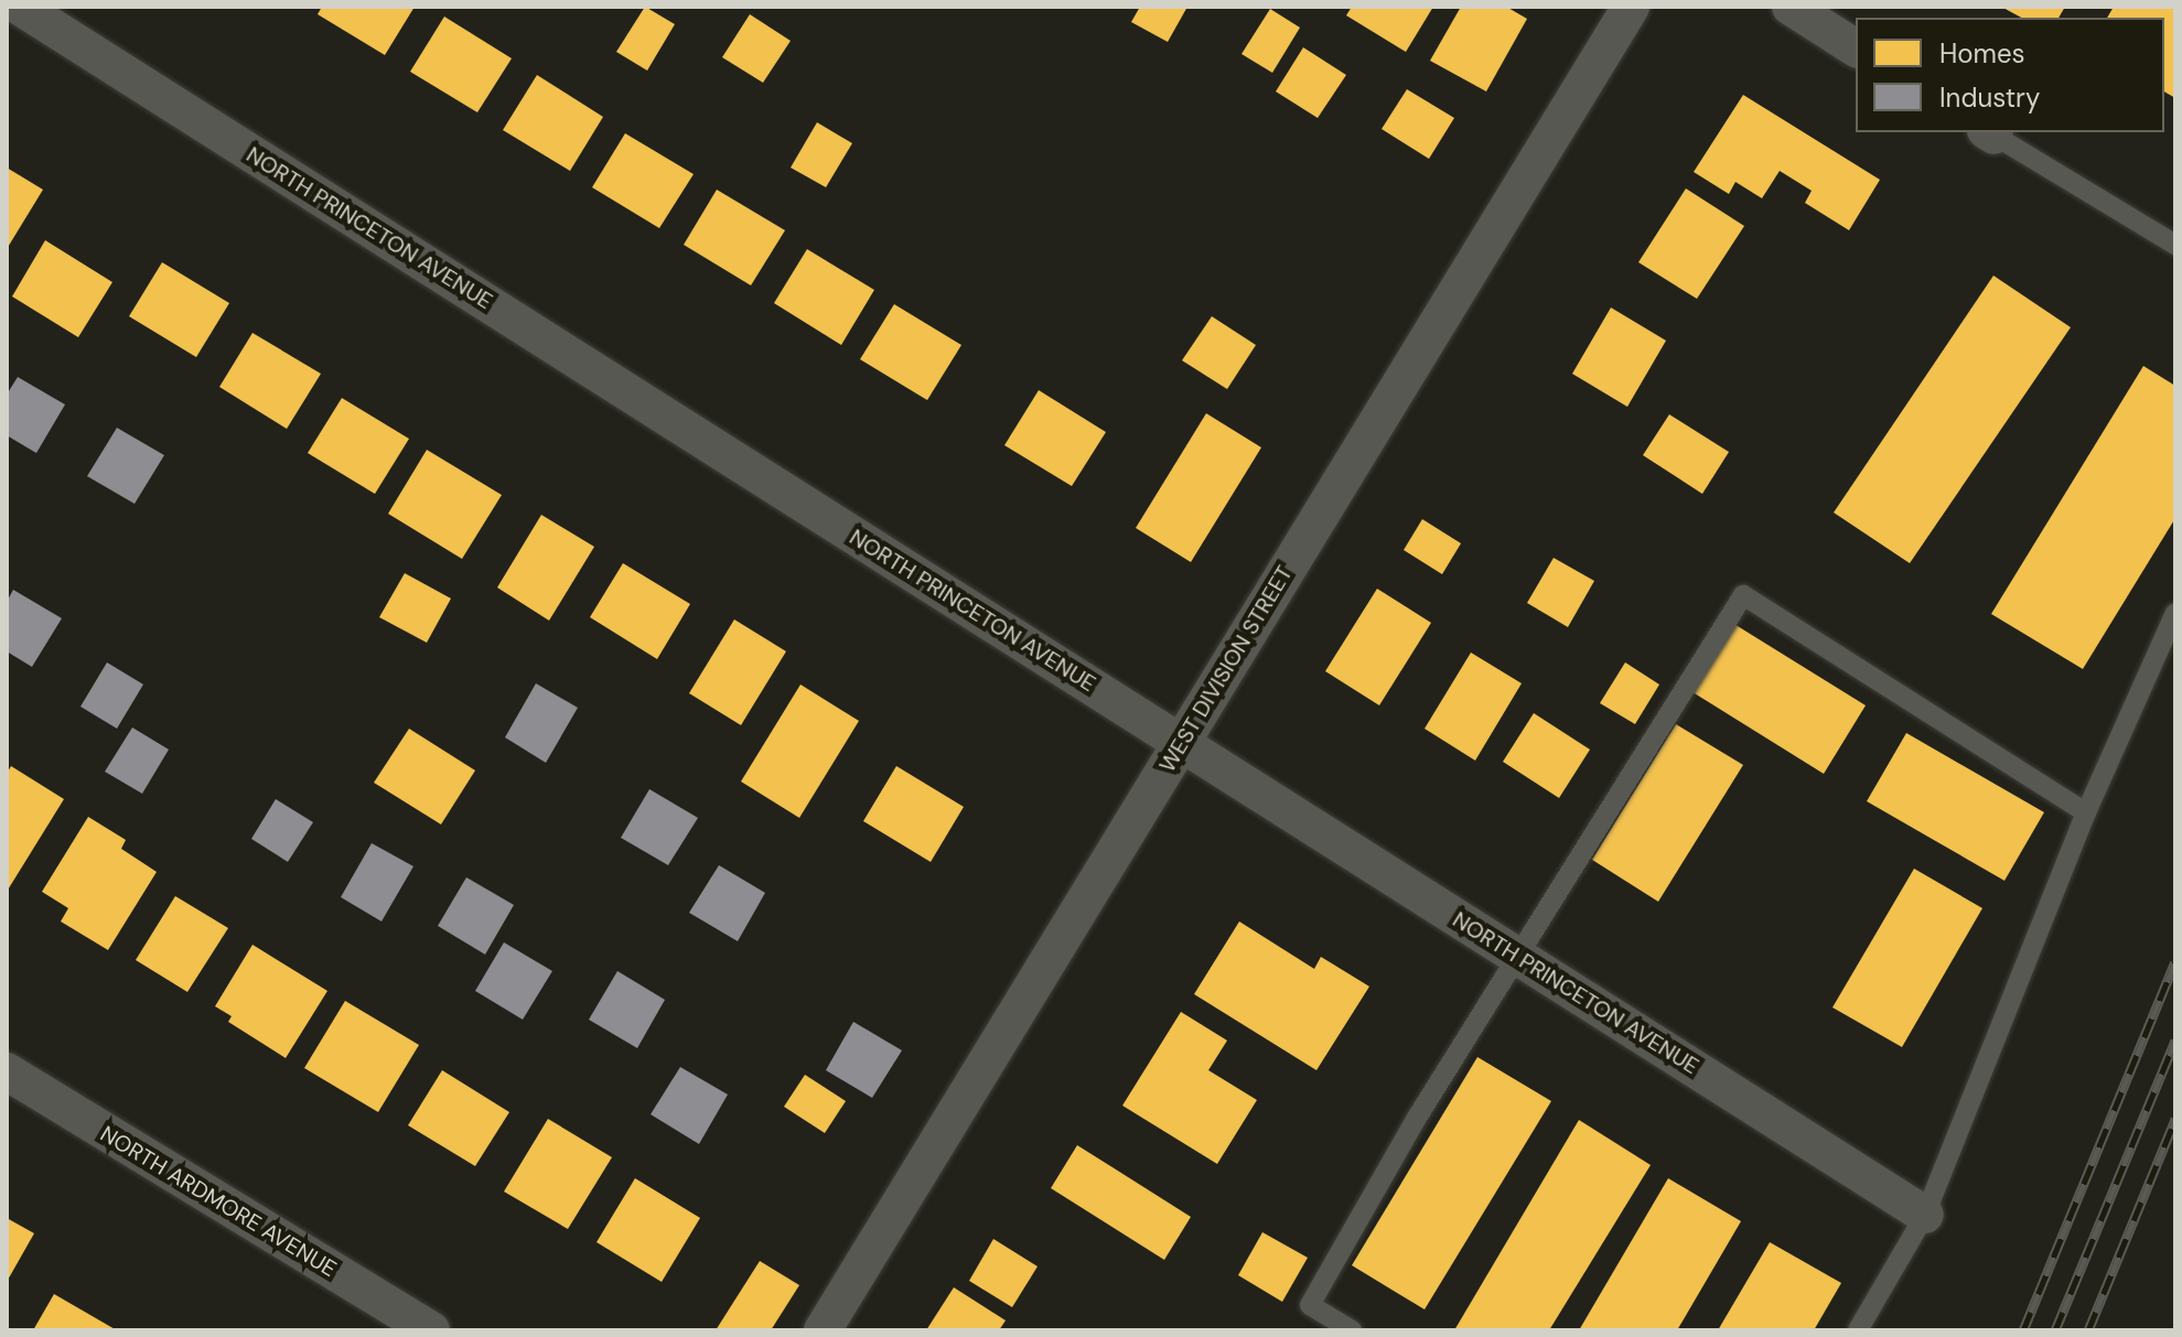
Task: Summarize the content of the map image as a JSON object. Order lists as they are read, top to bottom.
{
  "streets": {
    "street": ["NORTH PRINCETON AVENUE", "WEST DIVISION STREET", "NORTH ARDMORE AVENUE"]
  },
  "crossings": [
    ["NORTH PRINCETON AVENUE", "WEST DIVISION STREET"]
  ],
  "legend": ["Homes", "Industry"]
}
